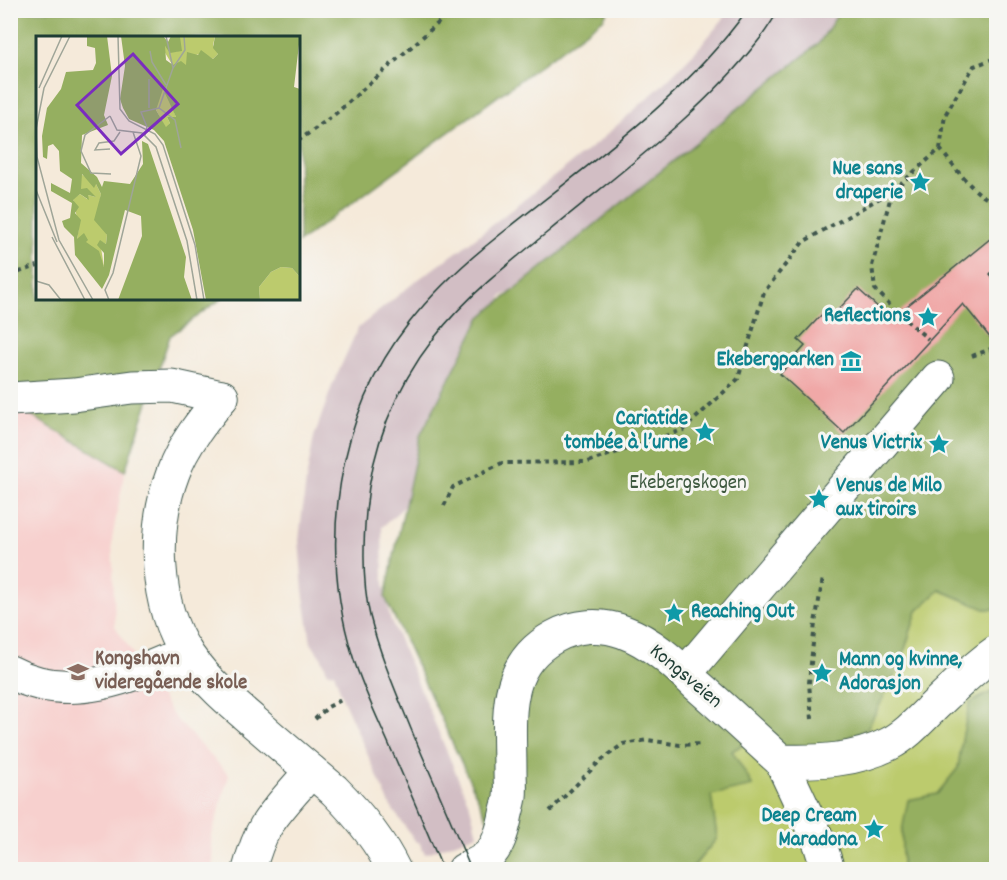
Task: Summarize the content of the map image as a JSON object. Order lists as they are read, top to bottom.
{
  "streets": {
    "main road": ["Kongsveien"]
  },
  "parks": ["Ekebergskogen"],
  "places": {
    "place": [
      "Nue sans draperie",
      "Reflections",
      "Cariatide tombée à l’urne",
      "Venus Victrix",
      "Venus de Milo aux tiroirs",
      "Reaching Out",
      "Mann og kvinne, Adorasjon",
      "Deep Cream Maradona"
    ],
    "museum": ["Ekebergparken"],
    "school or university": ["Kongshavn videregående skole"]
  }
}
